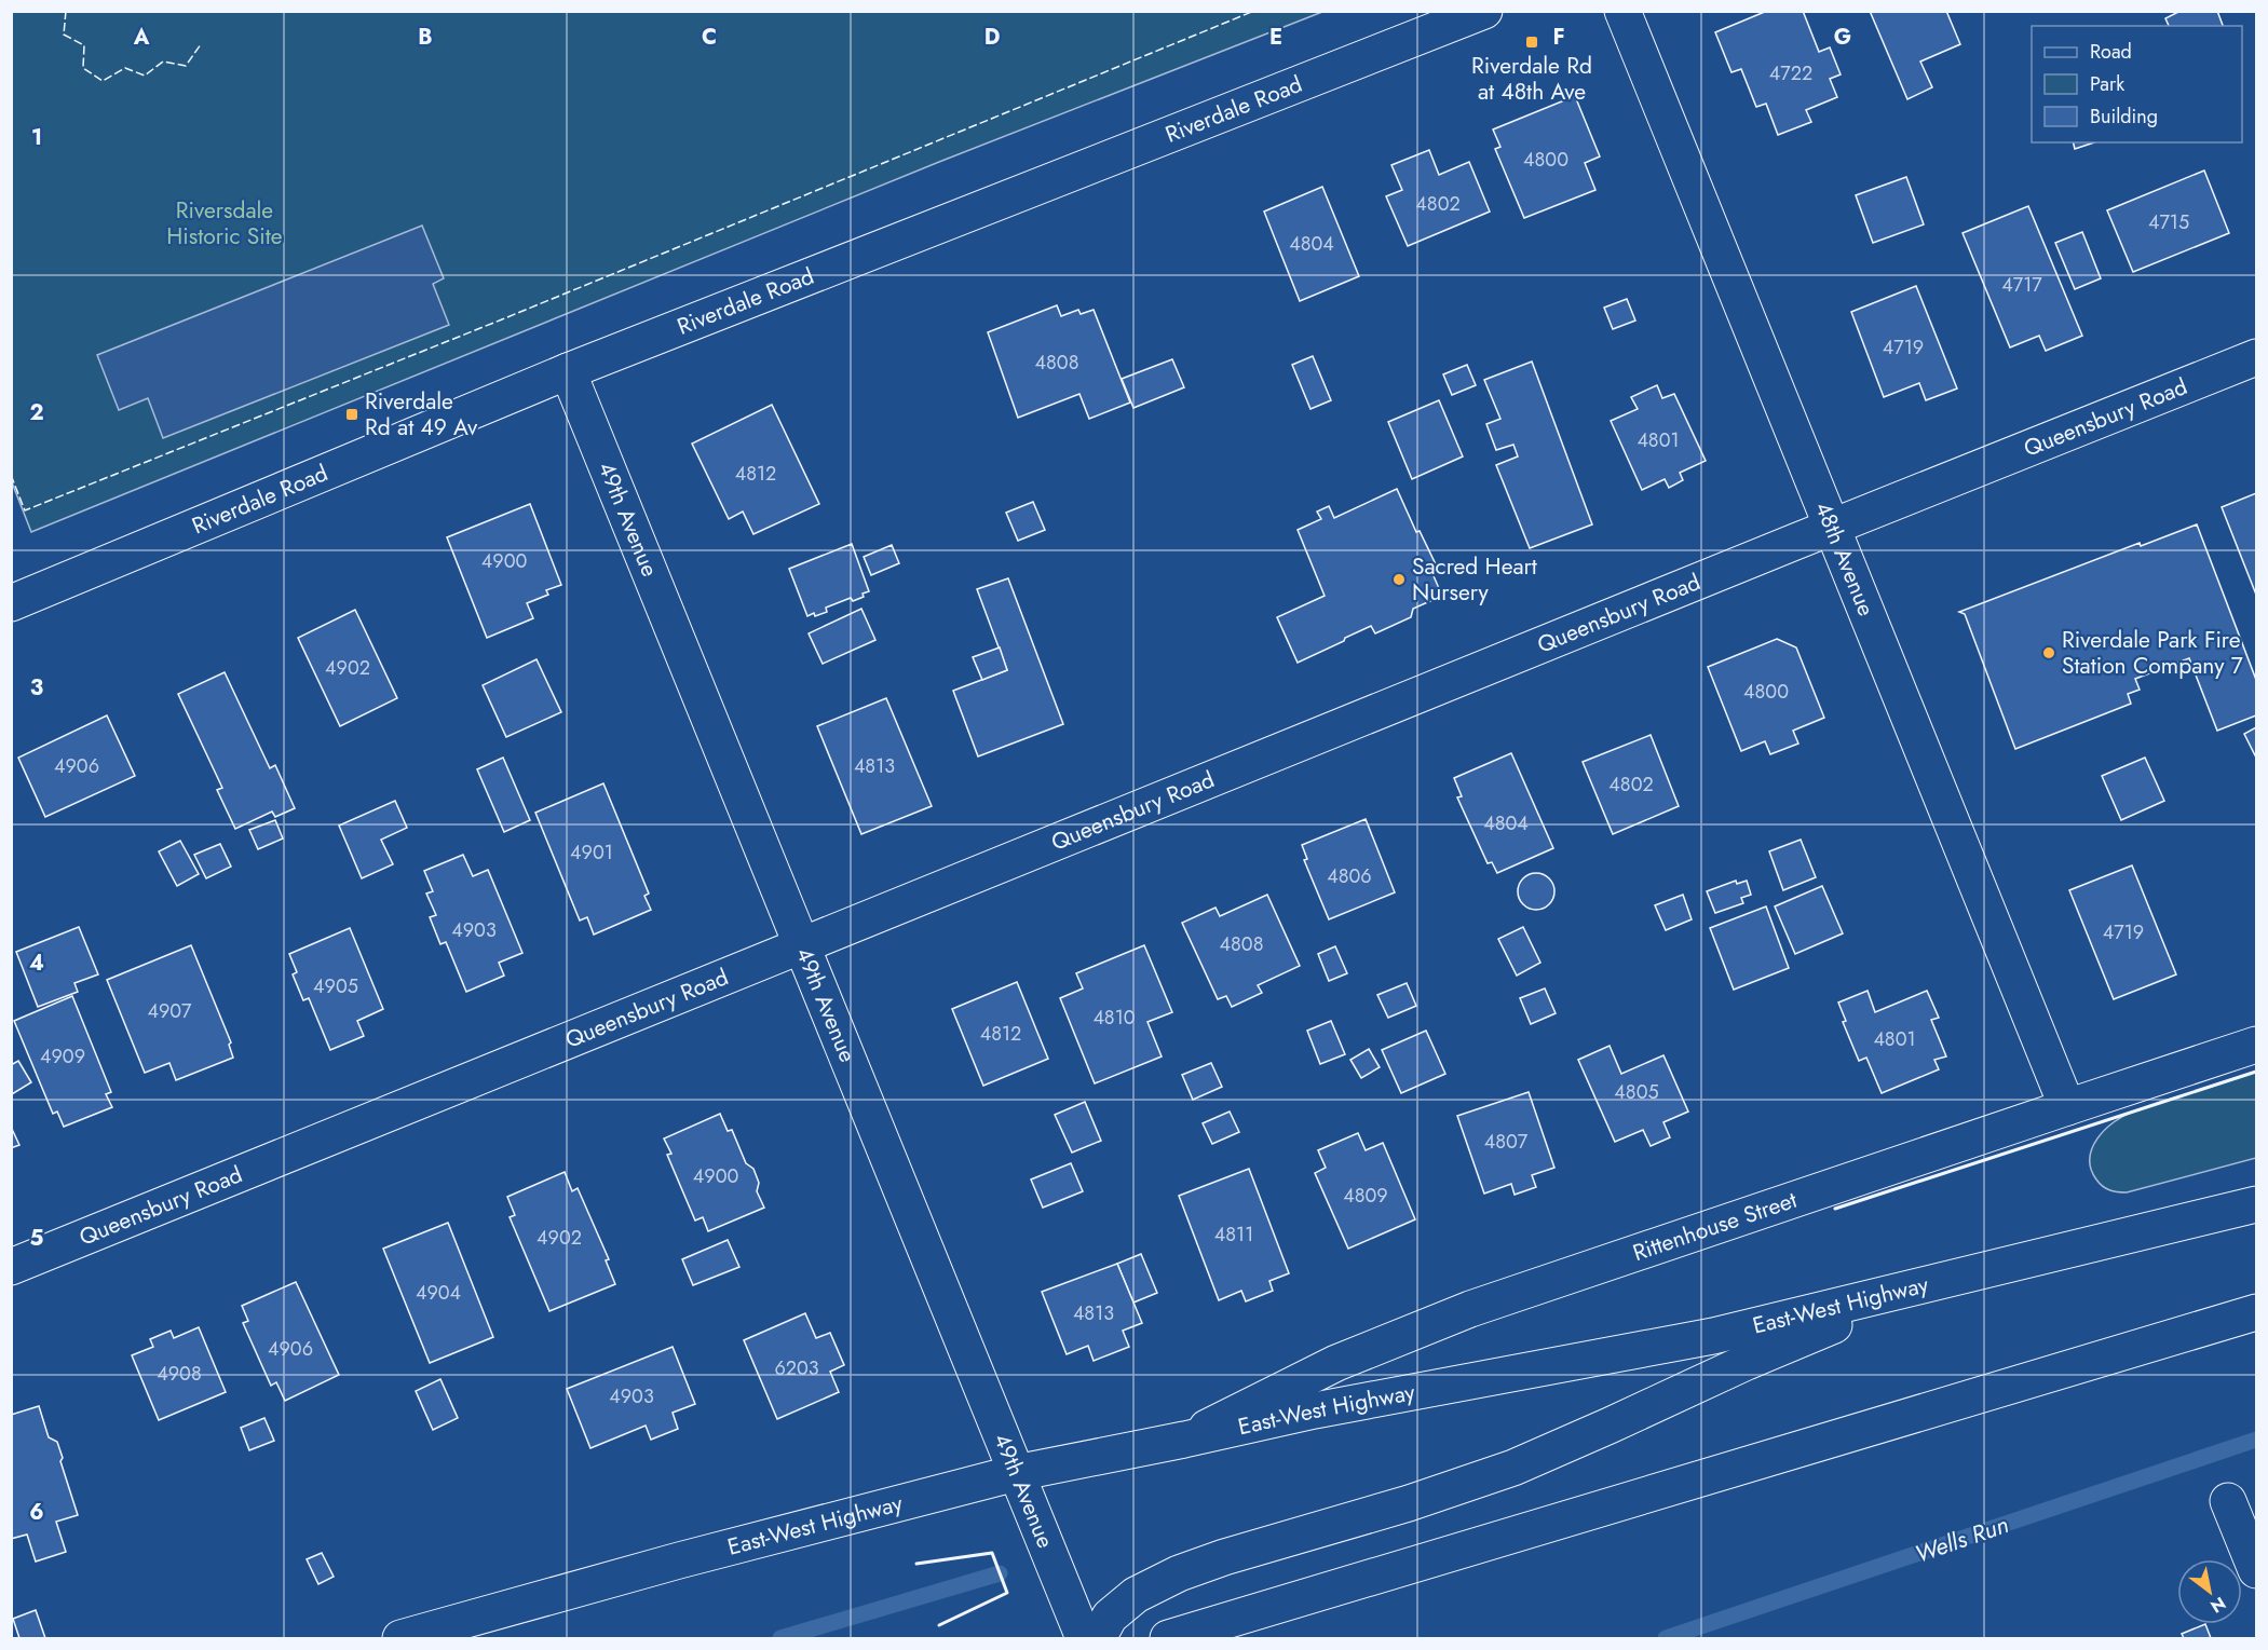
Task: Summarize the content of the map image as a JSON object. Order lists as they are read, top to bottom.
{
  "streets": {
    "street": [
      "Riverdale Road",
      "Queensbury Road",
      "49th Avenue",
      "48th Avenue",
      "Rittenhouse Street",
      "East-West Highway"
    ]
  },
  "crossings": [
    ["Riverdale Road", "49th Avenue"],
    ["Queensbury Road", "49th Avenue"],
    ["Queensbury Road", "48th Avenue"],
    ["49th Avenue", "East-West Highway"],
    ["48th Avenue", "Rittenhouse Street"],
    ["Rittenhouse Street", "East-West Highway"]
  ],
  "water": ["Wells Run"],
  "parks": ["Riversdale Historic Site"],
  "places": {
    "transit": ["Riverdale Rd at 48th Ave", "Riverdale Rd at 49 Av"],
    "other": ["Sacred Heart Nursery", "Riverdale Park Fire Station Company 7"]
  },
  "house_numbers": [
    "4722",
    "4800",
    "4802",
    "4715",
    "4804",
    "4717",
    "4719",
    "4808",
    "4801",
    "4812",
    "4900",
    "4902",
    "4800",
    "4906",
    "4813",
    "4802",
    "4804",
    "4901",
    "4806",
    "4903",
    "4719",
    "4808",
    "4905",
    "4907",
    "4810",
    "4812",
    "4801",
    "4909",
    "4805",
    "4807",
    "4900",
    "4809",
    "4811",
    "4902",
    "4904",
    "4813",
    "4906",
    "6203",
    "4908",
    "4903"
  ],
  "legend": ["Road", "Park", "Building"],
  "north": "bottom right",
  "grid": {
    "columns": [
      "A",
      "B",
      "C",
      "D",
      "E",
      "F",
      "G"
    ],
    "rows": [
      "1",
      "2",
      "3",
      "4",
      "5",
      "6"
    ]
  }
}
